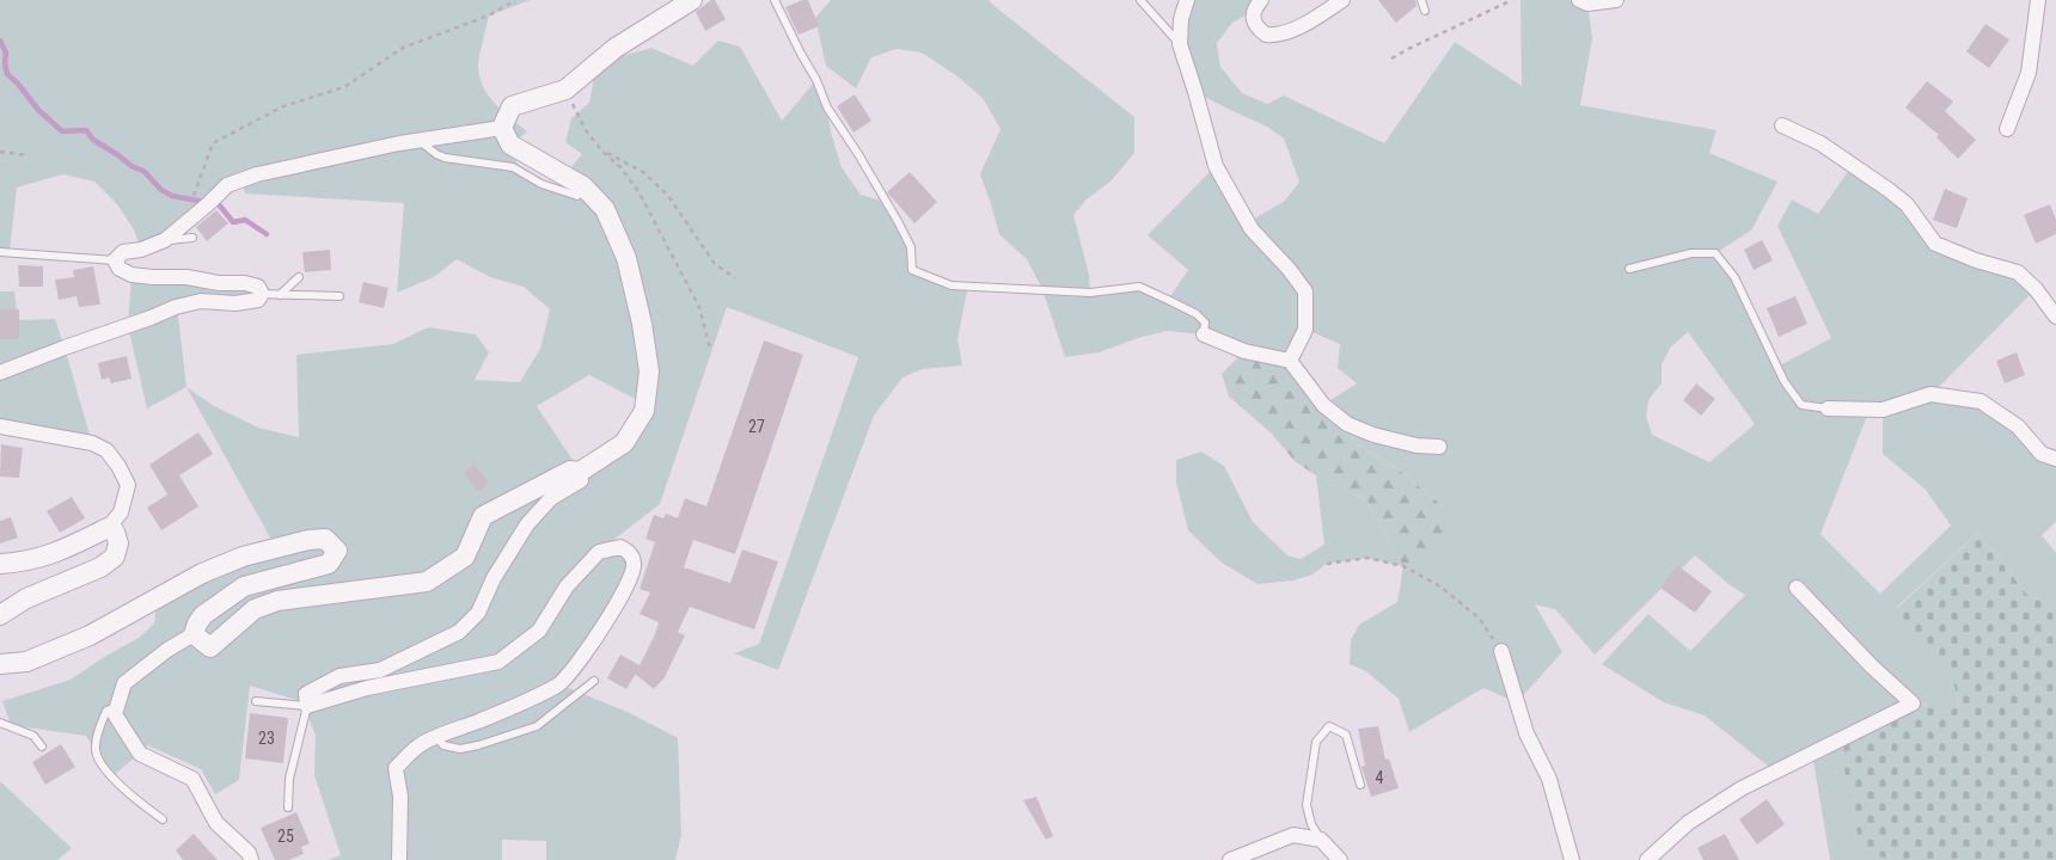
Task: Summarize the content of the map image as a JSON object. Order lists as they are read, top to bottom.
{
  "house_numbers": [
    "27",
    "23",
    "4",
    "25"
  ]
}
